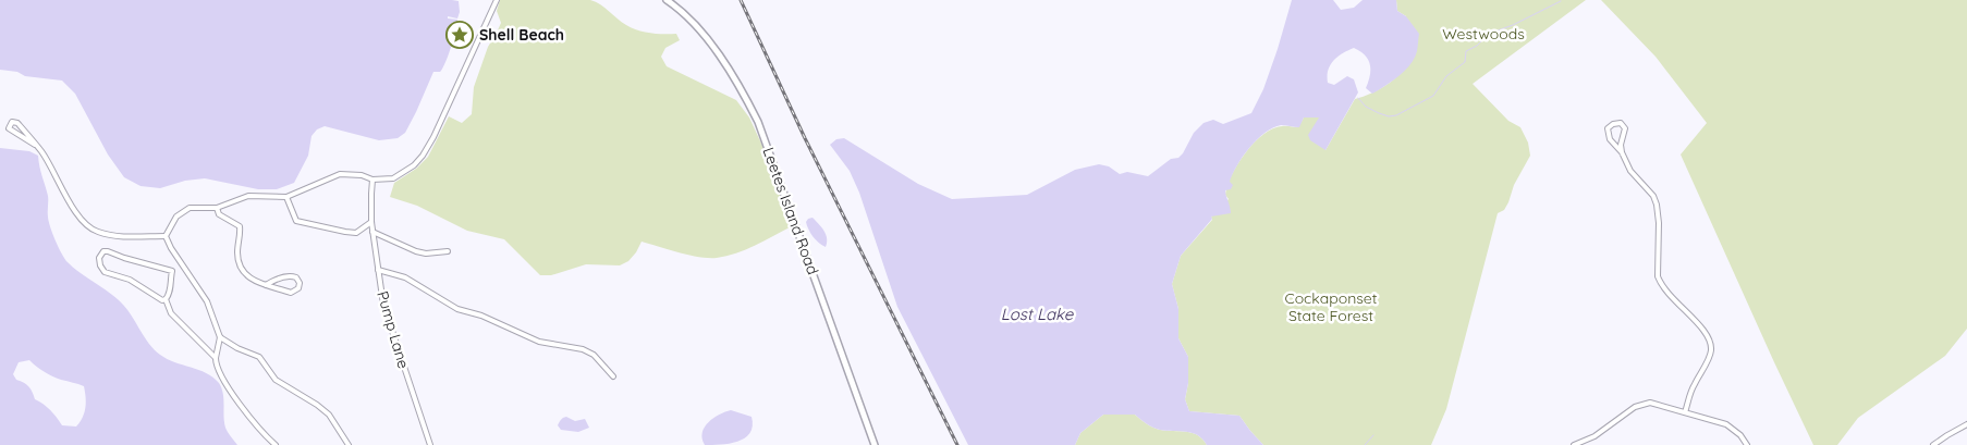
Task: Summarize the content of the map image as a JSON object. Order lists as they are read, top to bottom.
{
  "streets": {
    "main road": ["Leetes Island Road"],
    "street": ["Pump Lane"]
  },
  "water": ["Lost Lake"],
  "parks": ["Westwoods", "Cockaponset State Forest"],
  "places": {
    "place": ["Shell Beach"]
  }
}
